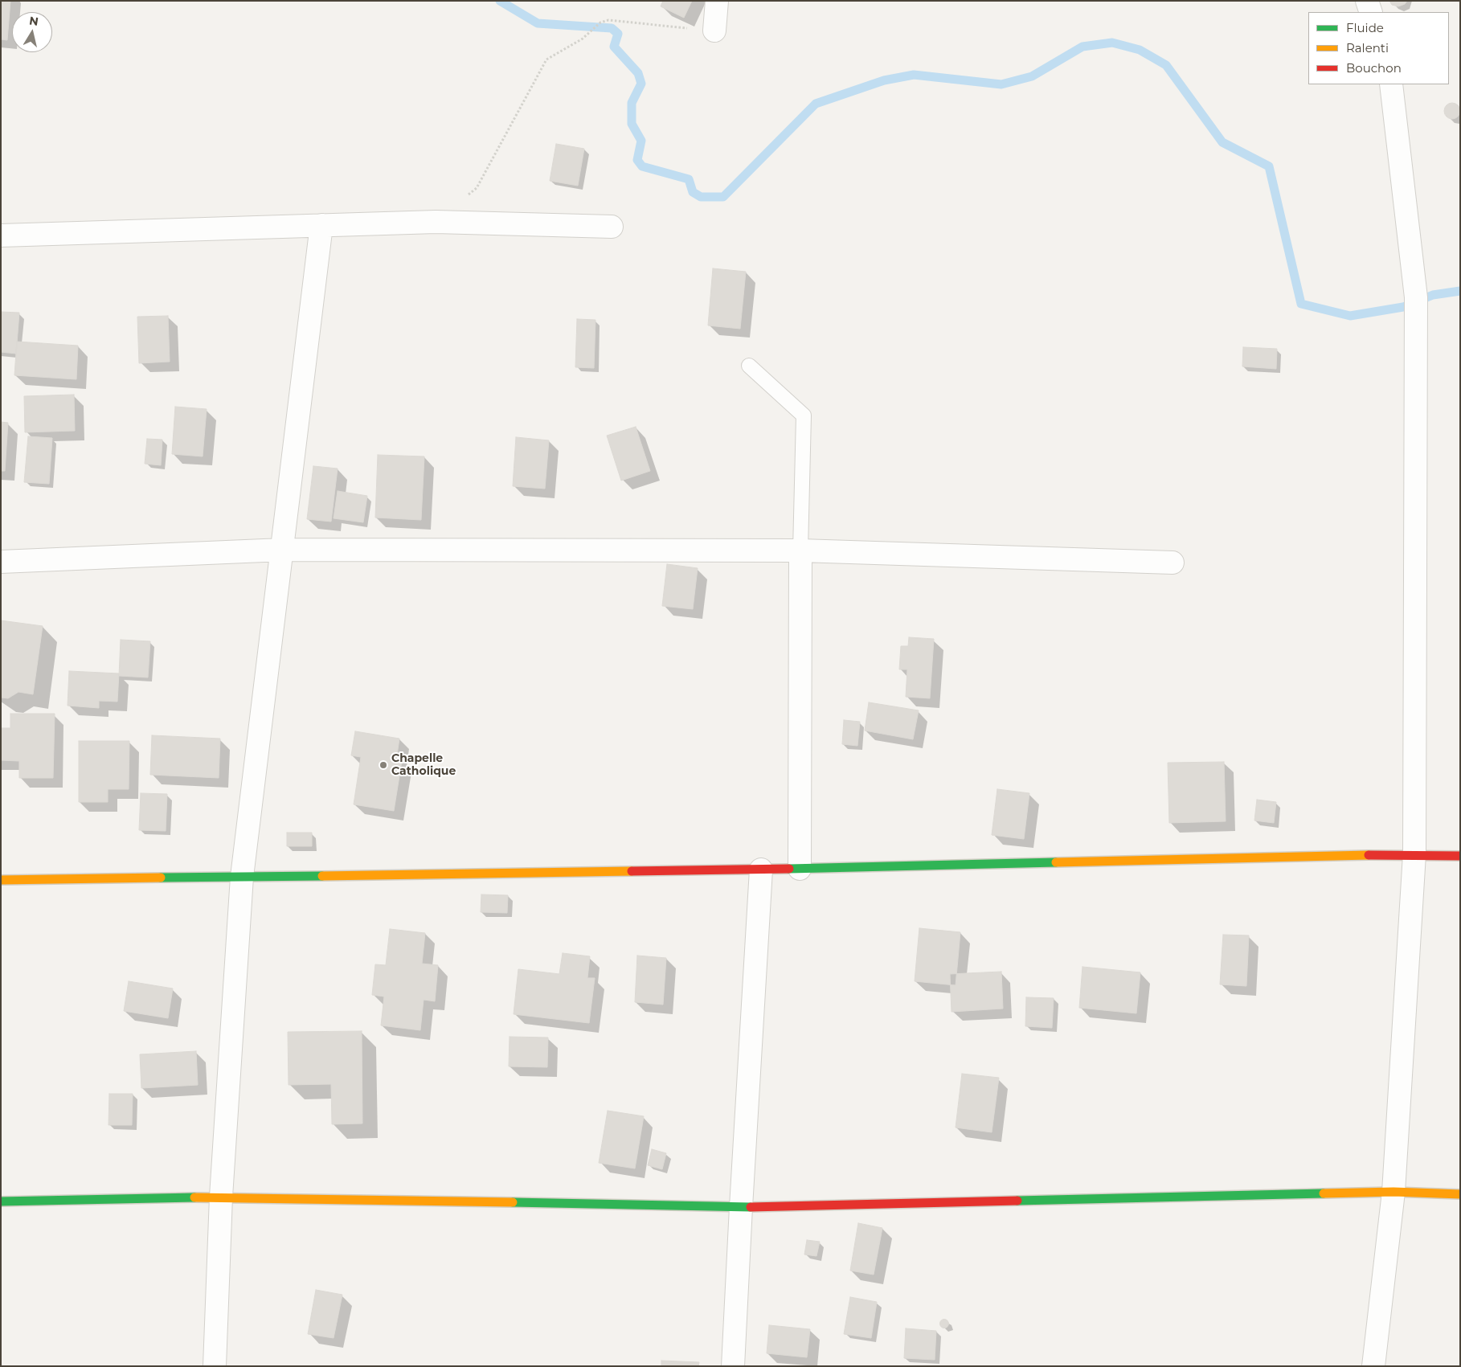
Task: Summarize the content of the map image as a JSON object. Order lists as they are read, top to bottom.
{
  "places": ["Chapelle Catholique"],
  "legend": ["Fluide", "Ralenti", "Bouchon"],
  "north": "top"
}
